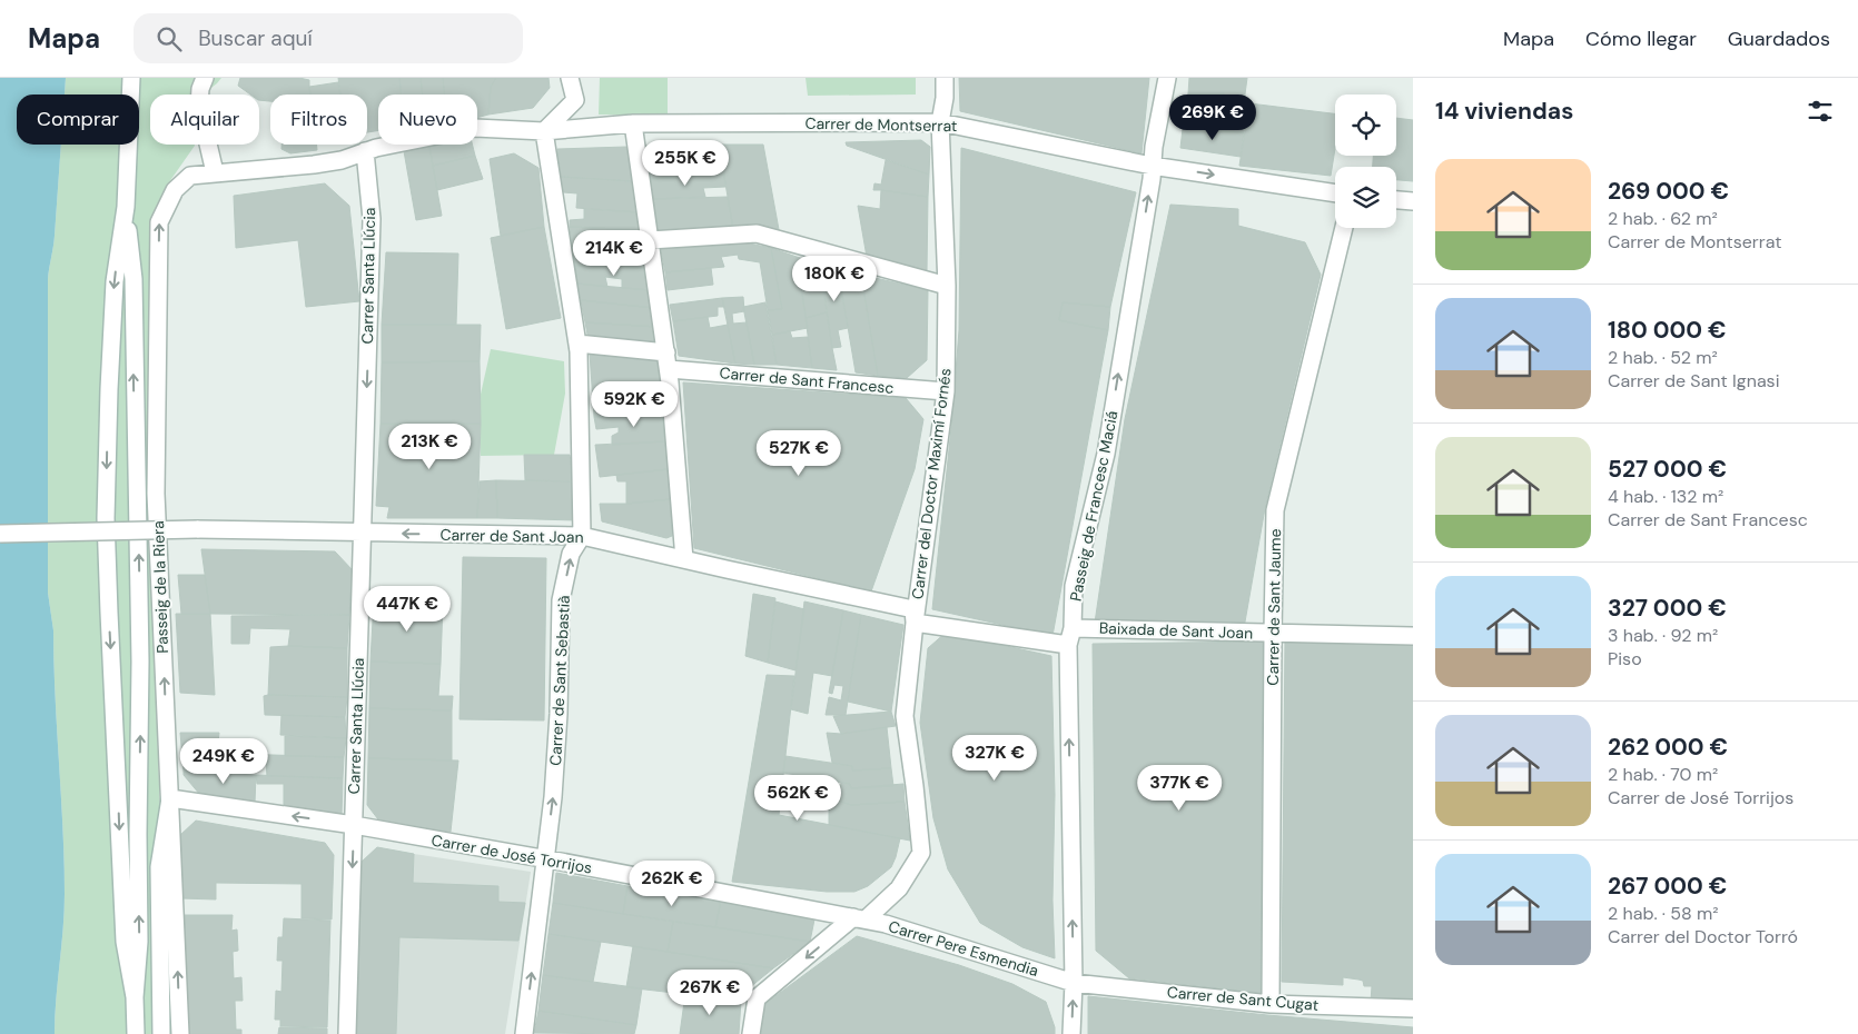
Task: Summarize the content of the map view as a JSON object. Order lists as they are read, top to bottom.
{
  "streets": {
    "street": [
      "Carrer de Montserrat",
      "Carrer Santa Llúcia",
      "Carrer de Sant Francesc",
      "Carrer del Doctor Maximí Fornés",
      "Passeig de Francesc Maciá",
      "Carrer de Sant Joan",
      "Passeig de la Riera",
      "Carrer de Sant Jaume",
      "Baixada de Sant Joan",
      "Carrer de Sant Sebastià",
      "Carrer de José Torrijos",
      "Carrer Pere Esmendia",
      "Carrer de Sant Cugat"
    ]
  },
  "crossings": [
    ["Carrer de Montserrat", "Carrer Santa Llúcia"],
    ["Carrer de Montserrat", "Carrer del Doctor Maximí Fornés"],
    ["Carrer de Montserrat", "Passeig de Francesc Maciá"],
    ["Carrer de Montserrat", "Passeig de la Riera"],
    ["Carrer de Montserrat", "Carrer de Sant Sebastià"],
    ["Carrer Santa Llúcia", "Carrer de Sant Joan"],
    ["Carrer Santa Llúcia", "Passeig de la Riera"],
    ["Carrer Santa Llúcia", "Carrer de José Torrijos"],
    ["Carrer de Sant Francesc", "Carrer del Doctor Maximí Fornés"],
    ["Carrer de Sant Francesc", "Carrer de Sant Sebastià"],
    ["Carrer del Doctor Maximí Fornés", "Carrer de Sant Joan"],
    ["Carrer del Doctor Maximí Fornés", "Carrer de José Torrijos"],
    ["Carrer del Doctor Maximí Fornés", "Carrer Pere Esmendia"],
    ["Passeig de Francesc Maciá", "Baixada de Sant Joan"],
    ["Passeig de Francesc Maciá", "Carrer Pere Esmendia"],
    ["Passeig de Francesc Maciá", "Carrer de Sant Cugat"],
    ["Carrer de Sant Joan", "Carrer de Sant Sebastià"],
    ["Passeig de la Riera", "Carrer de José Torrijos"],
    ["Carrer de Sant Jaume", "Baixada de Sant Joan"],
    ["Carrer de Sant Jaume", "Carrer de Sant Cugat"],
    ["Carrer de Sant Sebastià", "Carrer de José Torrijos"],
    ["Carrer de José Torrijos", "Carrer Pere Esmendia"],
    ["Carrer Pere Esmendia", "Carrer de Sant Cugat"]
  ],
  "one_way": ["Carrer Santa Llúcia", "Passeig de Francesc Maciá", "Carrer de Sant Sebastià"],
  "page": {
    "header": "Mapa",
    "search": "Buscar aquí",
    "nav": ["Mapa", "Cómo llegar", "Guardados"],
    "heading": "14 viviendas",
    "price": [
      "269K €",
      "255K €",
      "214K €",
      "180K €",
      "592K €",
      "213K €",
      "527K €",
      "447K €",
      "327K €",
      "249K €",
      "377K €",
      "562K €",
      "262K €",
      "267K €"
    ],
    "chip": [
      "Comprar",
      "Alquilar",
      "Filtros",
      "Nuevo"
    ],
    "list": [
      {
        "name": "269 000 €",
        "note": "2 hab. · 62 m² · Carrer de Montserrat"
      },
      {
        "name": "180 000 €",
        "note": "2 hab. · 52 m² · Carrer de Sant Ignasi"
      },
      {
        "name": "527 000 €",
        "note": "4 hab. · 132 m² · Carrer de Sant Francesc"
      },
      {
        "name": "327 000 €",
        "note": "3 hab. · 92 m² · Piso"
      },
      {
        "name": "262 000 €",
        "note": "2 hab. · 70 m² · Carrer de José Torrijos"
      },
      {
        "name": "267 000 €",
        "note": "2 hab. · 58 m² · Carrer del Doctor Torró"
      }
    ]
  }
}
